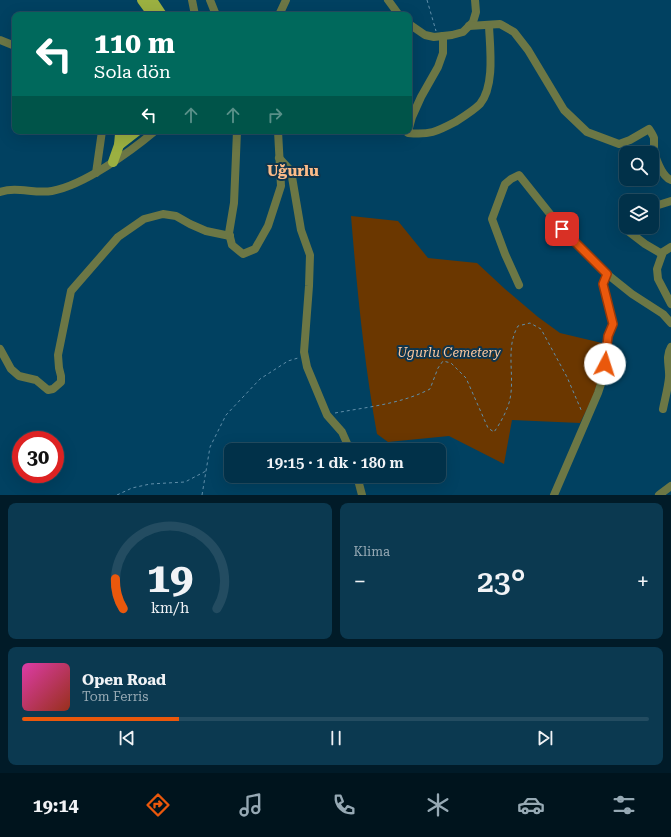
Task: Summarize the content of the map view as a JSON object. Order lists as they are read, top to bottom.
{
  "districts": ["Uğurlu"],
  "parks": ["Ugurlu Cemetery"],
  "page": {
    "turn": ["110 m", "Sola dön"],
    "limit": "30",
    "trip": "19:15 · 1 dk · 180 m",
    "tile": "Klima",
    "heat": ["−", "23°", "+"],
    "song": ["Open Road", "Tom Ferris"],
    "tabs": "19:14",
    "gauge": ["19", "km/h"]
  }
}
